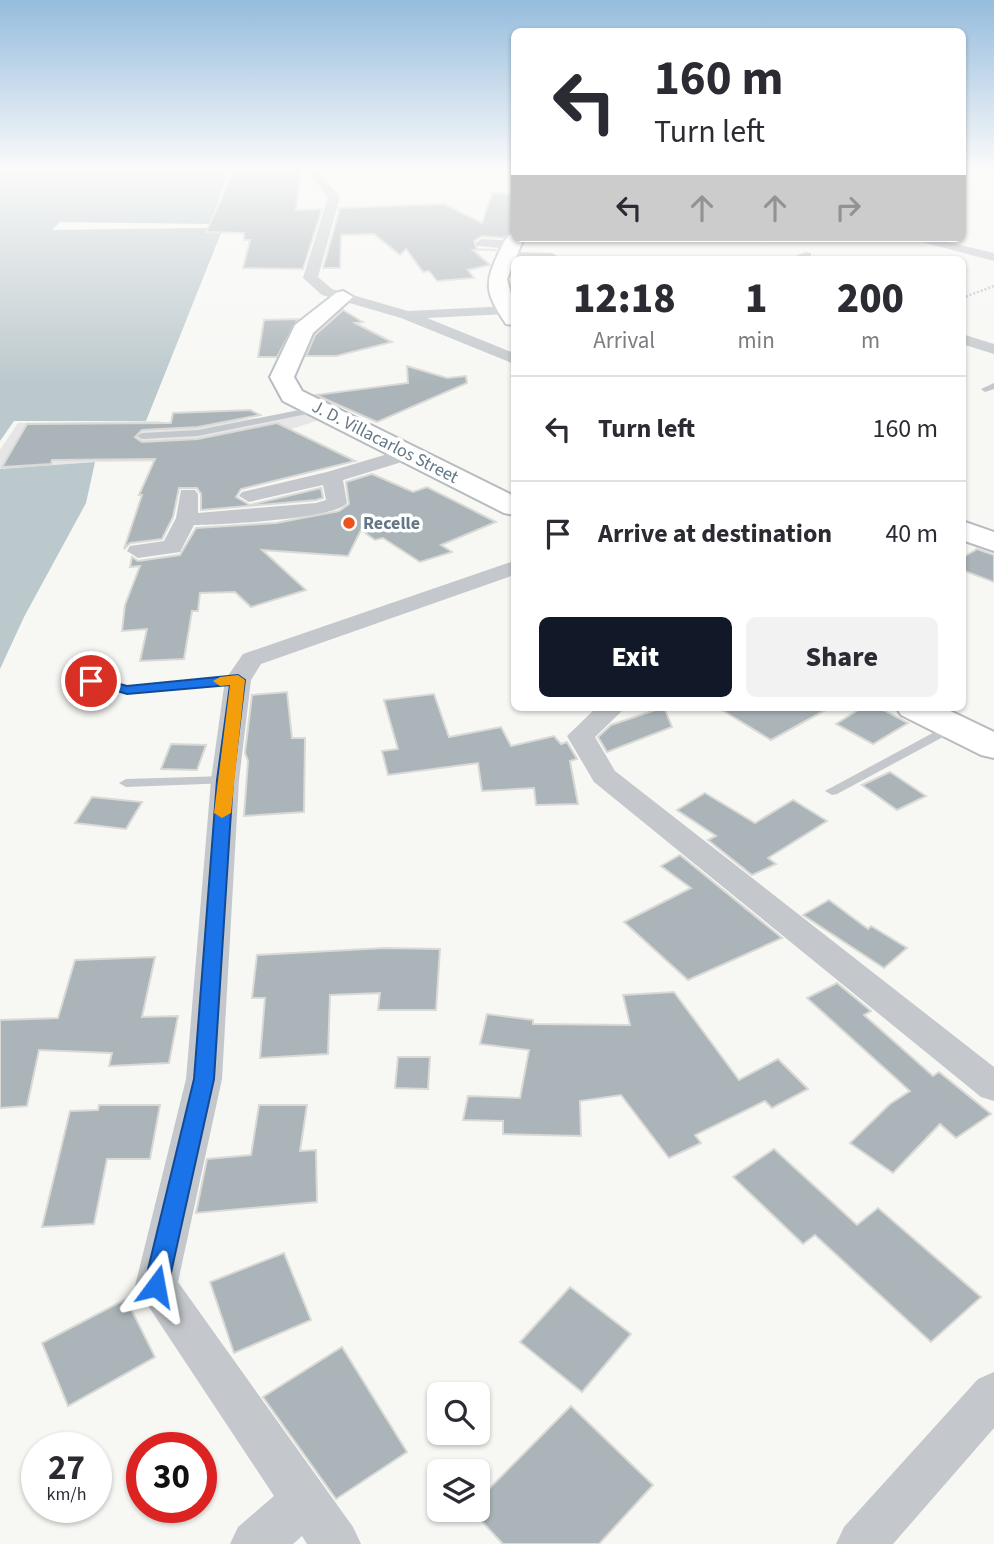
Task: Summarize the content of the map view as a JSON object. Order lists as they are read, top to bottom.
{
  "streets": {
    "street": ["J. D. Villacarlos Street"]
  },
  "places": ["Recelle"],
  "page": {
    "turn": ["160 m", "Turn left"],
    "eta": [
      "12:18",
      "Arrival",
      "1",
      "min",
      "200",
      "m"
    ],
    "list": [
      {
        "name": "Turn left",
        "value": "160 m"
      },
      {
        "name": "Arrive at destination",
        "value": "40 m"
      }
    ],
    "buttons": ["Exit", "Share"],
    "speed": "27 km/h",
    "limit": "30"
  }
}
